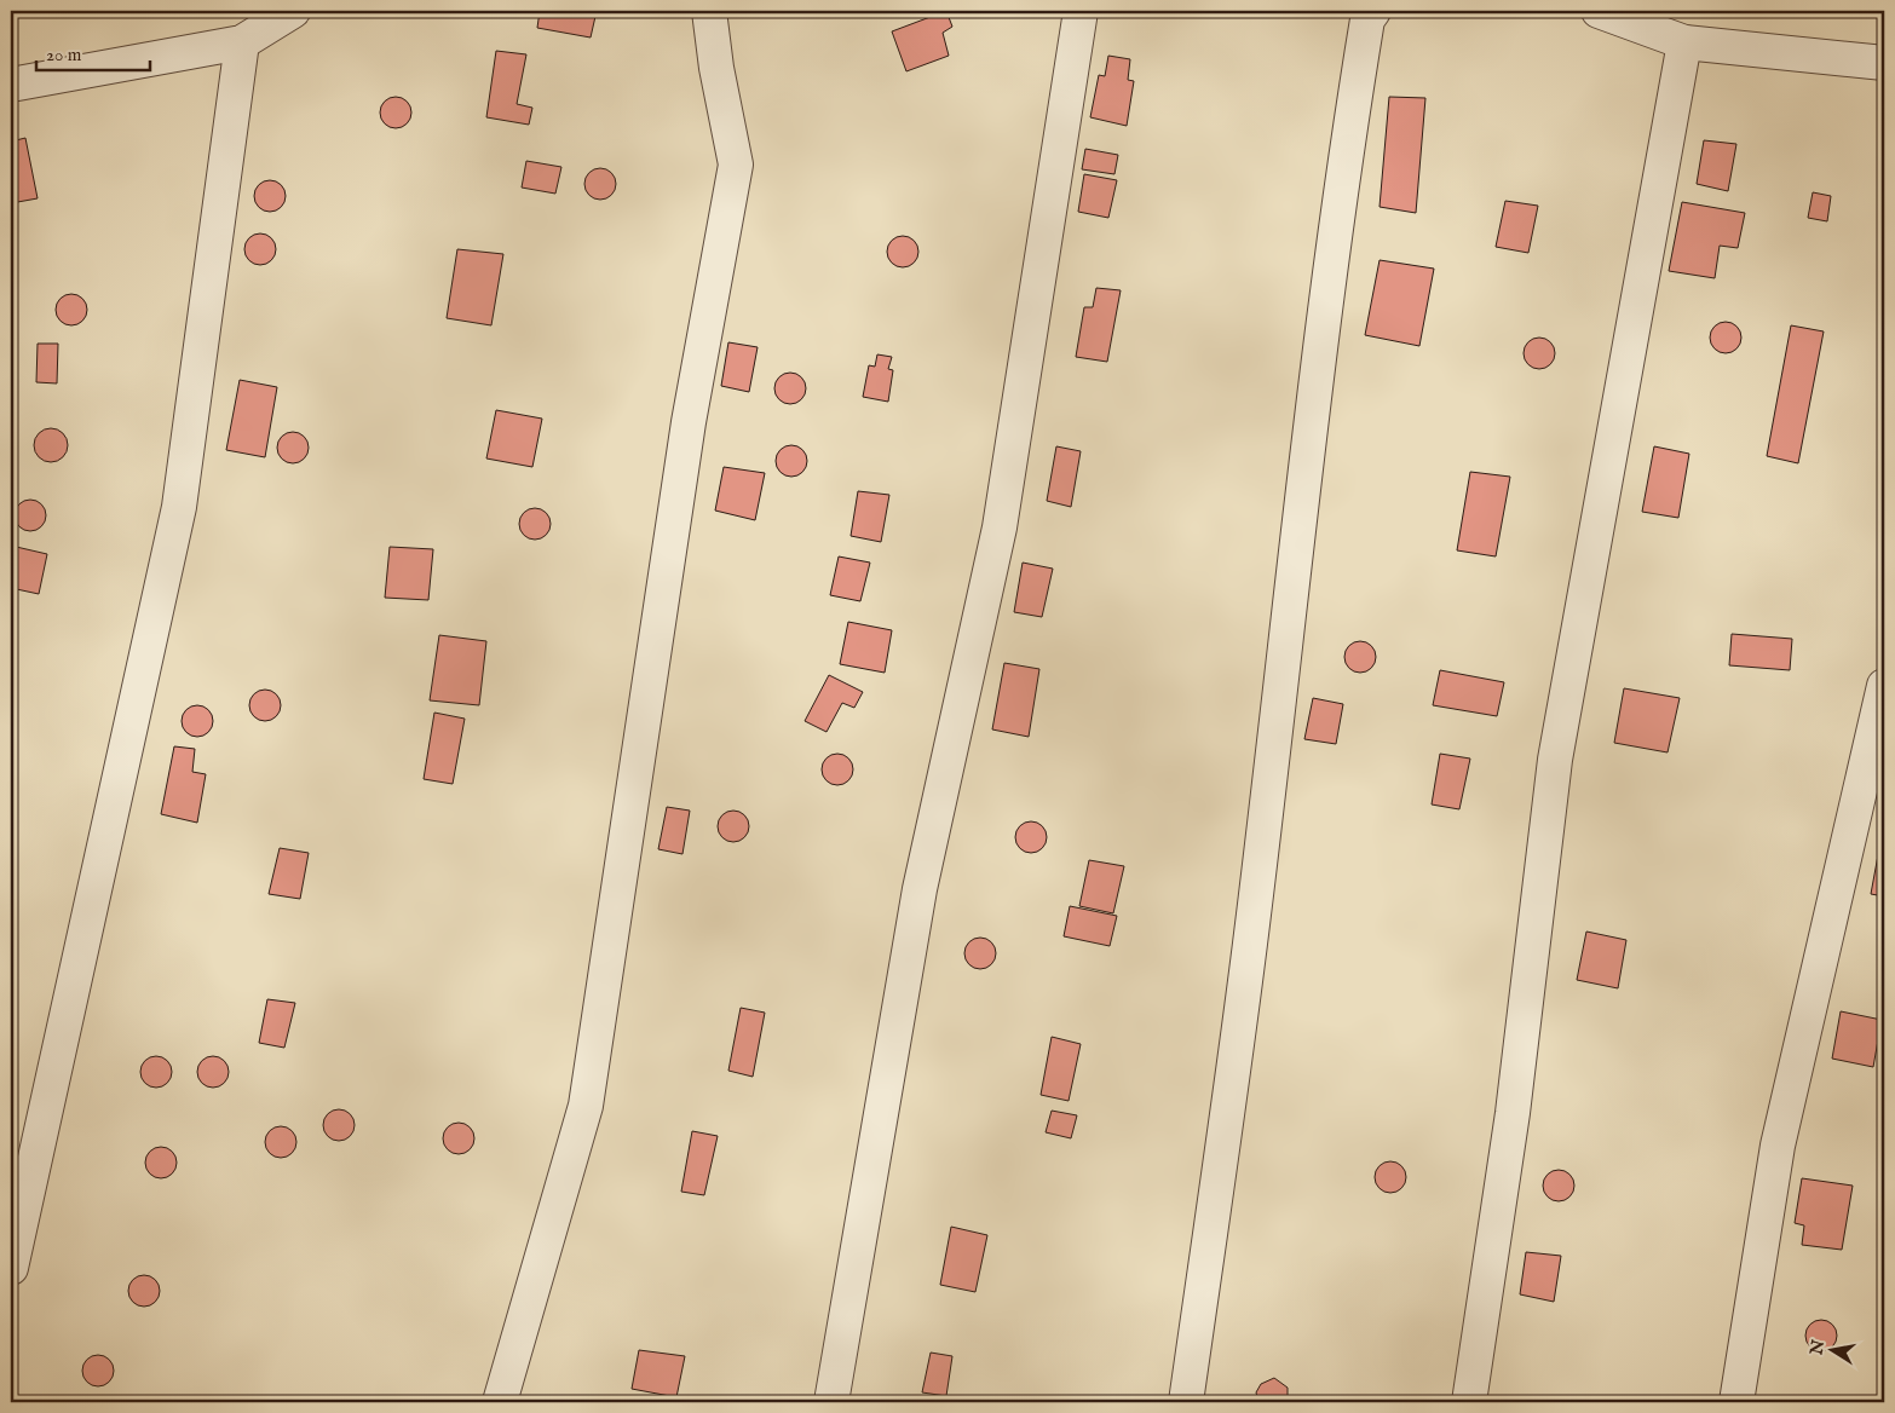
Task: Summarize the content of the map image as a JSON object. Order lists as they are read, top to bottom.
{
  "scale_bar": "20 m",
  "north": "left"
}
